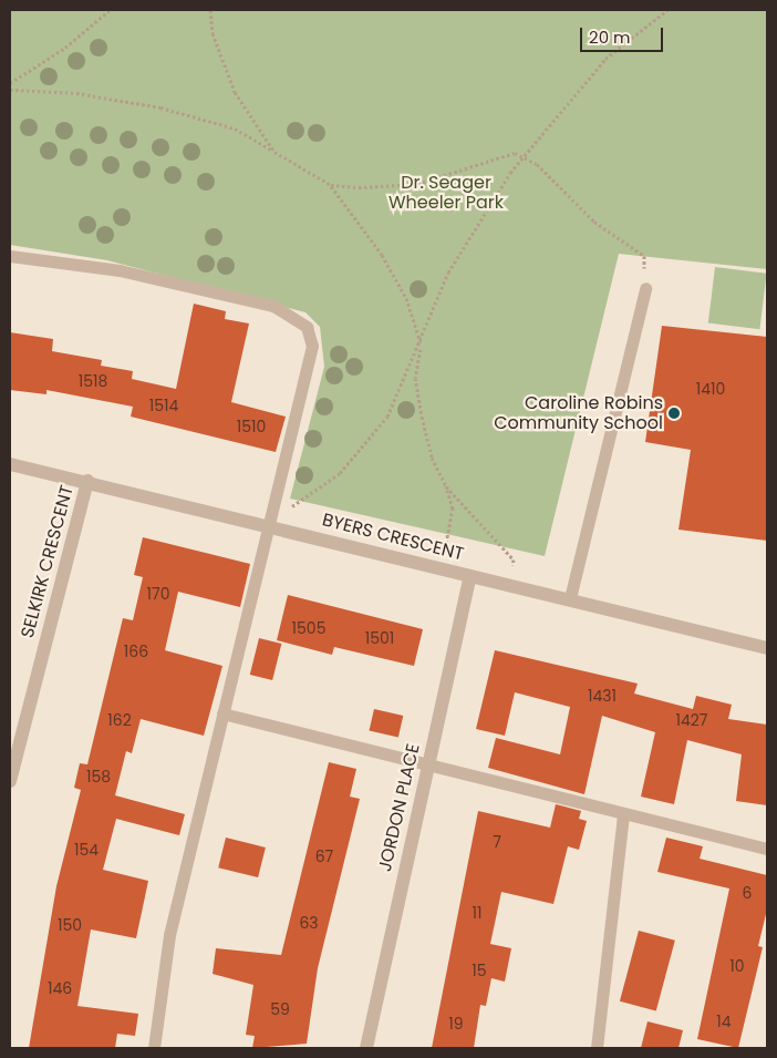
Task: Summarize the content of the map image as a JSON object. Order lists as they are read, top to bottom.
{
  "streets": {
    "street": ["BYERS CRESCENT", "SELKIRK CRESCENT", "JORDON PLACE"]
  },
  "crossings": [
    ["BYERS CRESCENT", "SELKIRK CRESCENT"],
    ["BYERS CRESCENT", "JORDON PLACE"]
  ],
  "parks": ["Dr. Seager Wheeler Park"],
  "places": ["Caroline Robins Community School"],
  "house_numbers": [
    "1518",
    "1410",
    "1514",
    "1510",
    "170",
    "1505",
    "1501",
    "166",
    "1431",
    "162",
    "1427",
    "158",
    "7",
    "154",
    "67",
    "6",
    "11",
    "63",
    "150",
    "10",
    "15",
    "146",
    "59",
    "14",
    "19"
  ],
  "scale_bar": "20 m"
}
